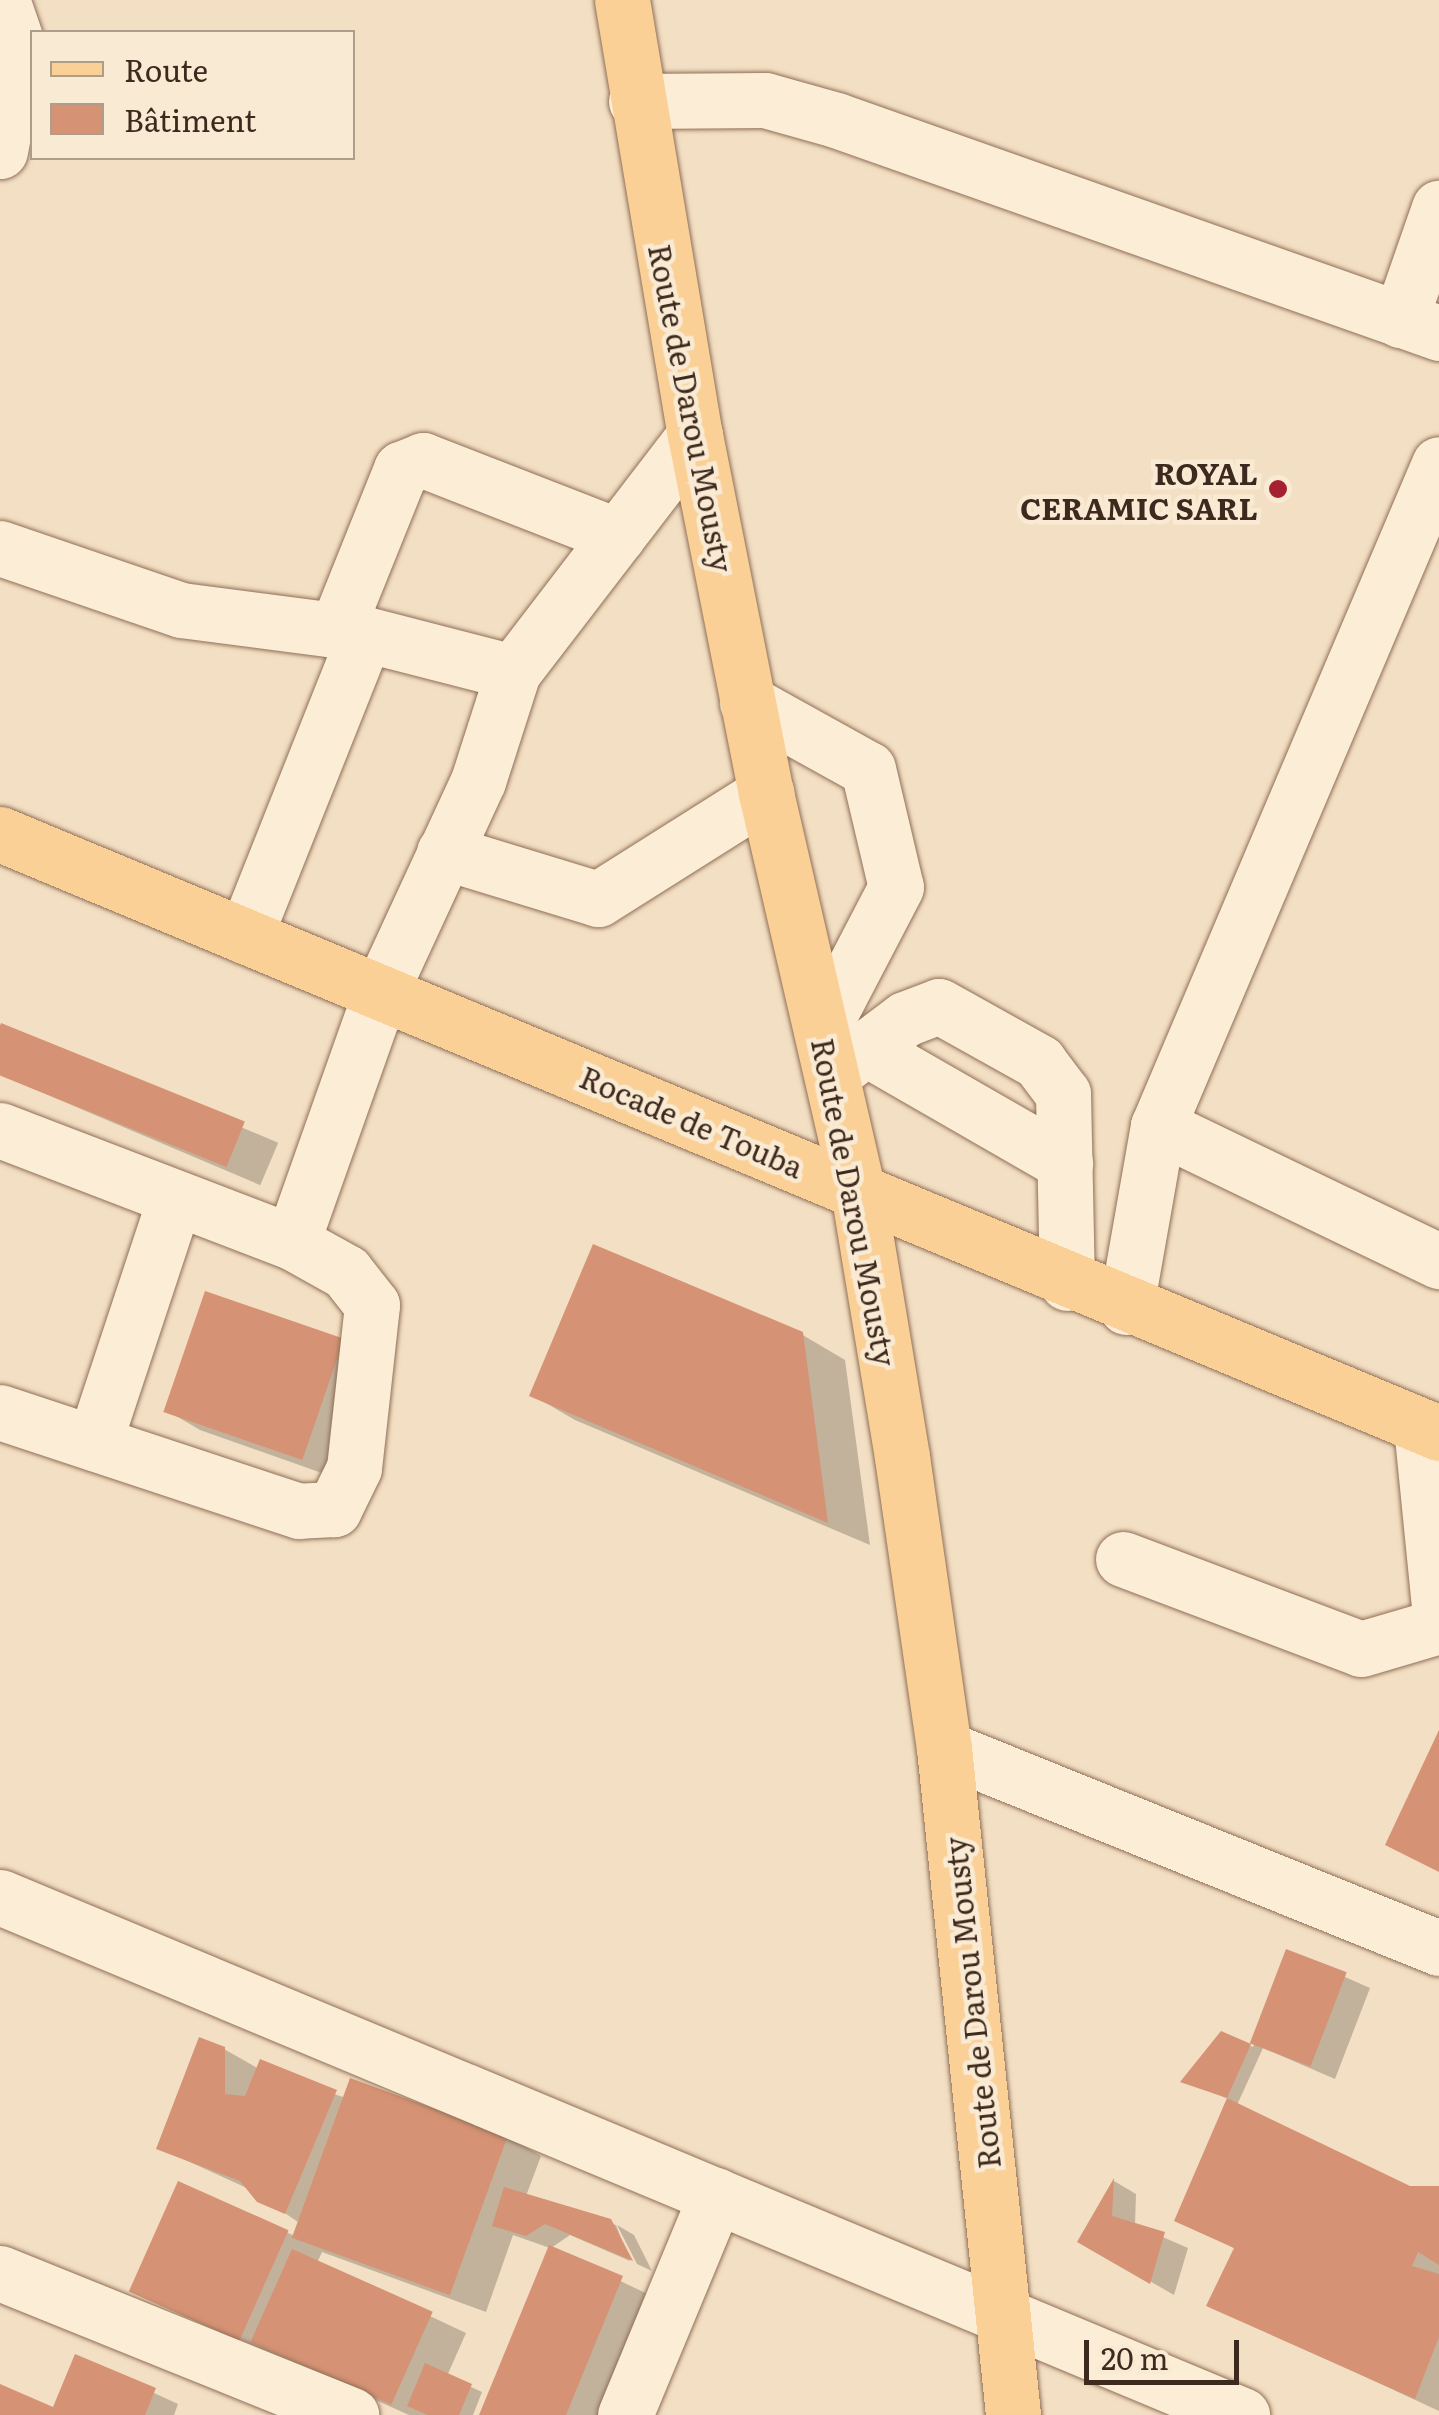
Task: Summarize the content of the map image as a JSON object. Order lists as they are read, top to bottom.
{
  "streets": {
    "main road": ["Route de Darou Mousty", "Rocade de Touba"]
  },
  "crossings": [
    ["Route de Darou Mousty", "Rocade de Touba"]
  ],
  "places": ["ROYAL CERAMIC SARL"],
  "legend": ["Route", "Bâtiment"],
  "scale_bar": "20 m"
}
